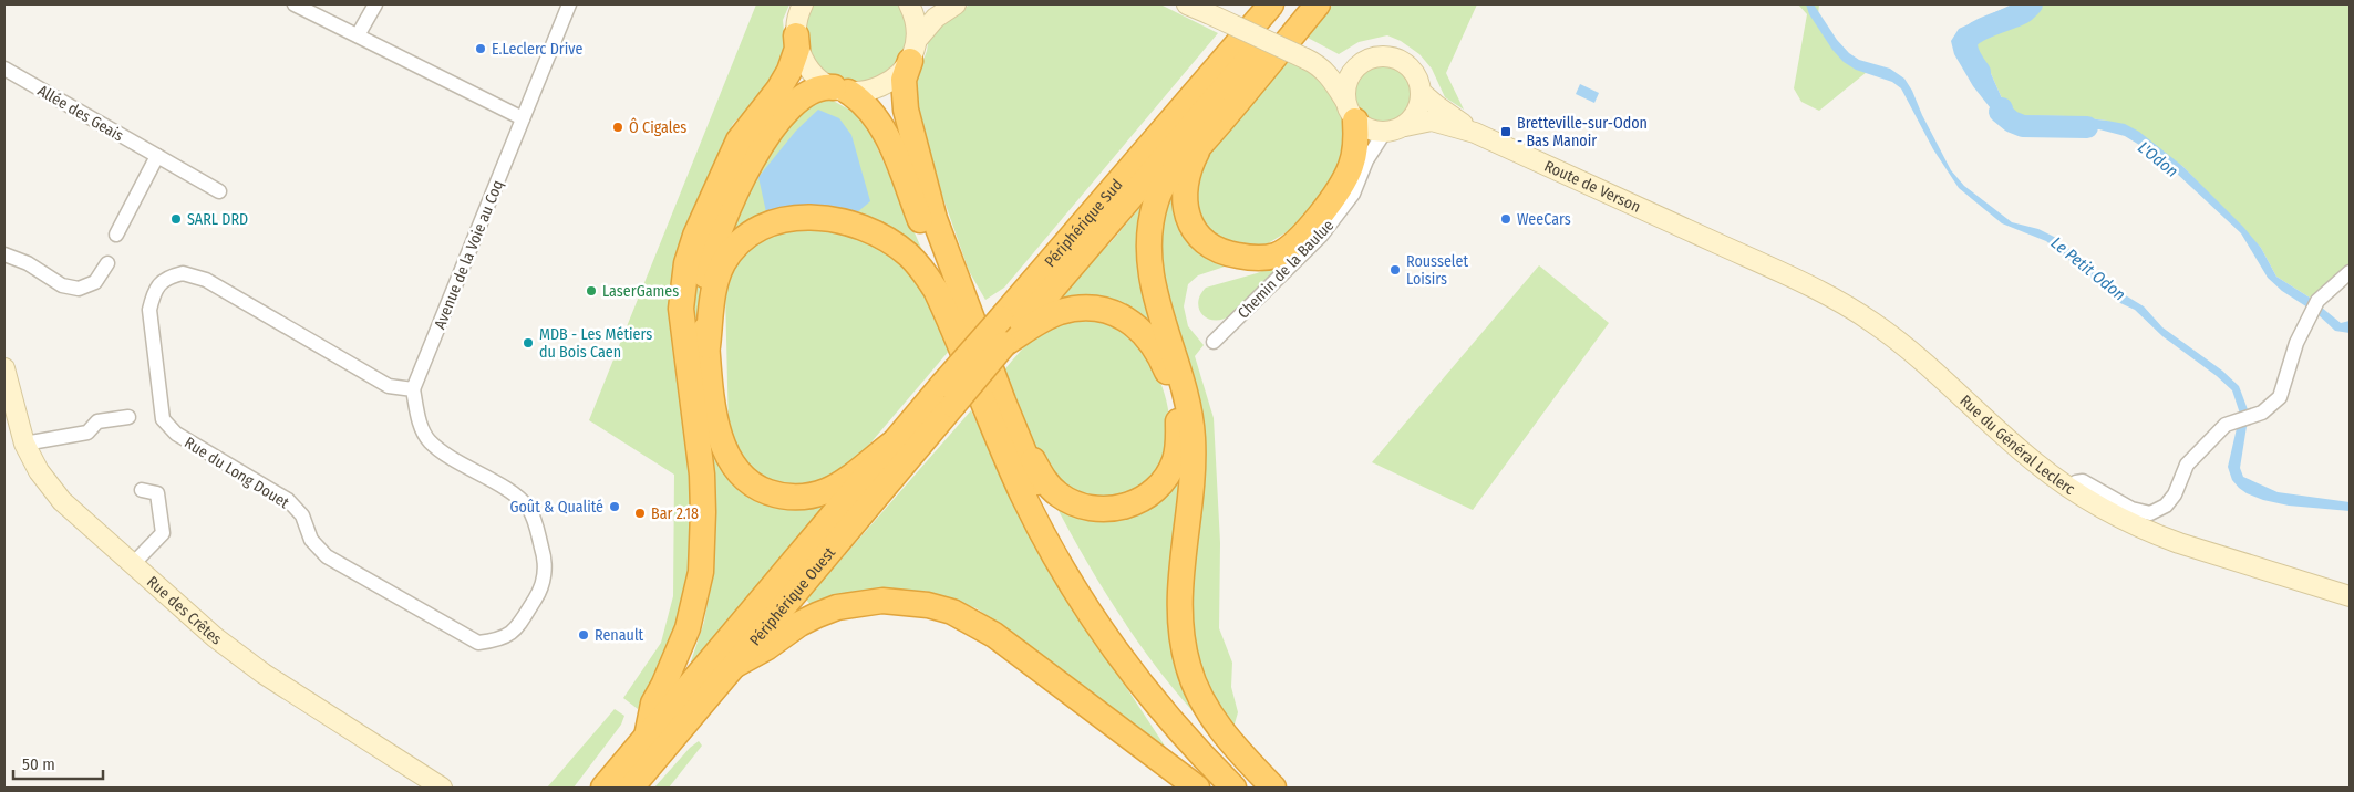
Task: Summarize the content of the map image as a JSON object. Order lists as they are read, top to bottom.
{
  "streets": {
    "highway": ["Périphérique Sud", "Périphérique Ouest"],
    "main road": ["Route de Verson", "Rue du Général Leclerc", "Rue des Crêtes"],
    "street": [
      "Allée des Geais",
      "Avenue de la Voie au Coq",
      "Chemin de la Baulue",
      "Rue du Long Douet"
    ]
  },
  "crossings": [
    ["Route de Verson", "Chemin de la Baulue"],
    ["Route de Verson", "Rue du Général Leclerc"],
    ["Périphérique Sud", "Périphérique Ouest"],
    ["Avenue de la Voie au Coq", "Rue du Long Douet"]
  ],
  "water": ["L'Odon", "Le Petit Odon"],
  "places": {
    "other": [
      "E.Leclerc Drive",
      "Ô Cigales",
      "SARL DRD",
      "WeeCars",
      "Rousselet Loisirs",
      "LaserGames",
      "MDB - Les Métiers du Bois Caen",
      "Goût & Qualité",
      "Bar 2.18",
      "Renault"
    ],
    "transit": ["Bretteville-sur-Odon - Bas Manoir"]
  },
  "scale_bar": "50 m"
}
